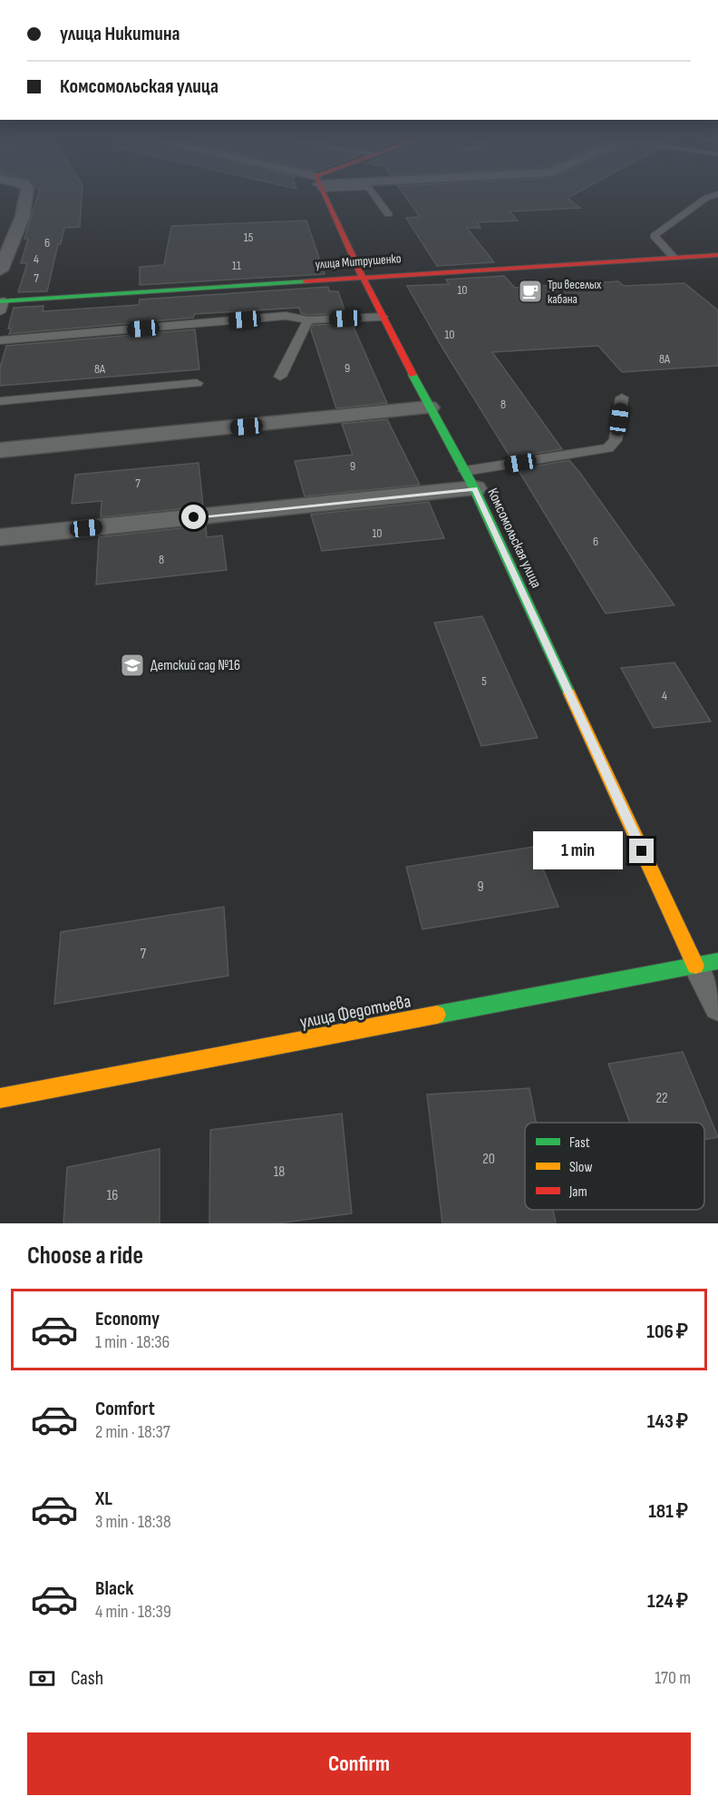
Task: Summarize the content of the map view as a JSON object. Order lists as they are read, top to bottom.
{
  "streets": {
    "street": ["улица Митрушенко", "Комсомольская улица", "улица Федотьева"]
  },
  "crossings": [
    ["улица Митрушенко", "Комсомольская улица"],
    ["Комсомольская улица", "улица Федотьева"]
  ],
  "places": {
    "cafe": ["Три веселых кабана"],
    "school or university": ["Детский сад №16"]
  },
  "house_numbers": [
    "15",
    "6",
    "4",
    "11",
    "7",
    "10",
    "10",
    "8А",
    "9",
    "8А",
    "8",
    "9",
    "7",
    "10",
    "6",
    "8",
    "5",
    "4",
    "9",
    "7",
    "22",
    "20",
    "18",
    "16"
  ],
  "legend": ["Fast", "Slow", "Jam"],
  "page": {
    "banner": ["улица Никитина", "Комсомольская улица"],
    "bubble": "1 min",
    "heading": "Choose a ride",
    "list": [
      {
        "name": "Economy",
        "note": "1 min · 18:36",
        "value": "106 ₽"
      },
      {
        "name": "Comfort",
        "note": "2 min · 18:37",
        "value": "143 ₽"
      },
      {
        "name": "XL",
        "note": "3 min · 18:38",
        "value": "181 ₽"
      },
      {
        "name": "Black",
        "note": "4 min · 18:39",
        "value": "124 ₽"
      }
    ],
    "pay": ["Cash", "170 m"],
    "buttons": "Confirm"
  }
}
